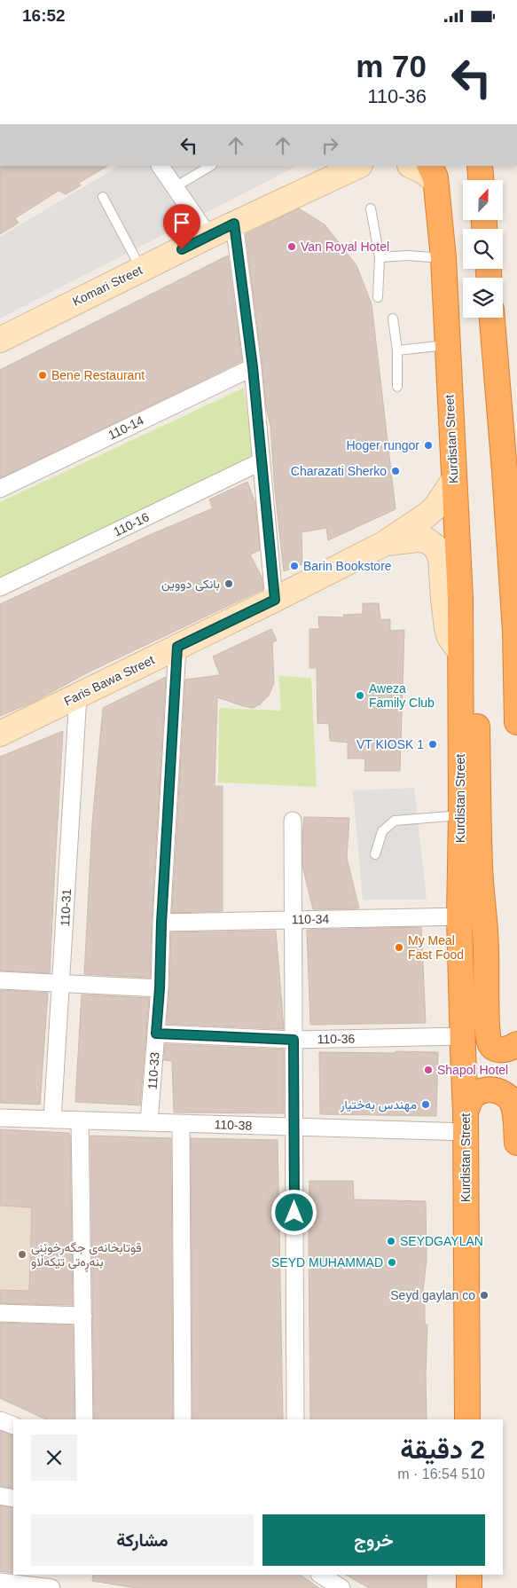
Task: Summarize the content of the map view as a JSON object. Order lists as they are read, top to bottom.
{
  "streets": {
    "highway": ["Kurdistan Street"],
    "street": [
      "Komari Street",
      "110-14",
      "110-16",
      "Faris Bawa Street",
      "110-31",
      "110-34",
      "110-36",
      "110-33",
      "110-38"
    ]
  },
  "crossings": [
    ["Kurdistan Street", "Faris Bawa Street"],
    ["Kurdistan Street", "110-34"],
    ["Kurdistan Street", "110-36"],
    ["Kurdistan Street", "110-38"],
    ["Faris Bawa Street", "110-31"],
    ["Faris Bawa Street", "110-33"],
    ["110-31", "110-38"],
    ["110-34", "110-33"],
    ["110-36", "110-33"],
    ["110-33", "110-38"]
  ],
  "places": [
    "Van Royal Hotel",
    "Bene Restaurant",
    "Hoger rungor",
    "Charazati Sherko",
    "Barin Bookstore",
    "بانکی دووین",
    "Aweza Family Club",
    "VT KIOSK 1",
    "My Meal Fast Food",
    "Shapol Hotel",
    "مهندس بەختیار",
    "SEYDGAYLAN",
    "قوتابخانەی جگەرخوێنی بنەڕەتی تێکەڵاو",
    "SEYD MUHAMMAD",
    "Seyd gaylan co"
  ],
  "north": "top right",
  "page": {
    "status": "16:52",
    "turn": ["70 m", "110-36"],
    "heading": ["2 دقيقة", "510 m · 16:54"],
    "buttons": ["خروج", "مشاركة"]
  }
}
